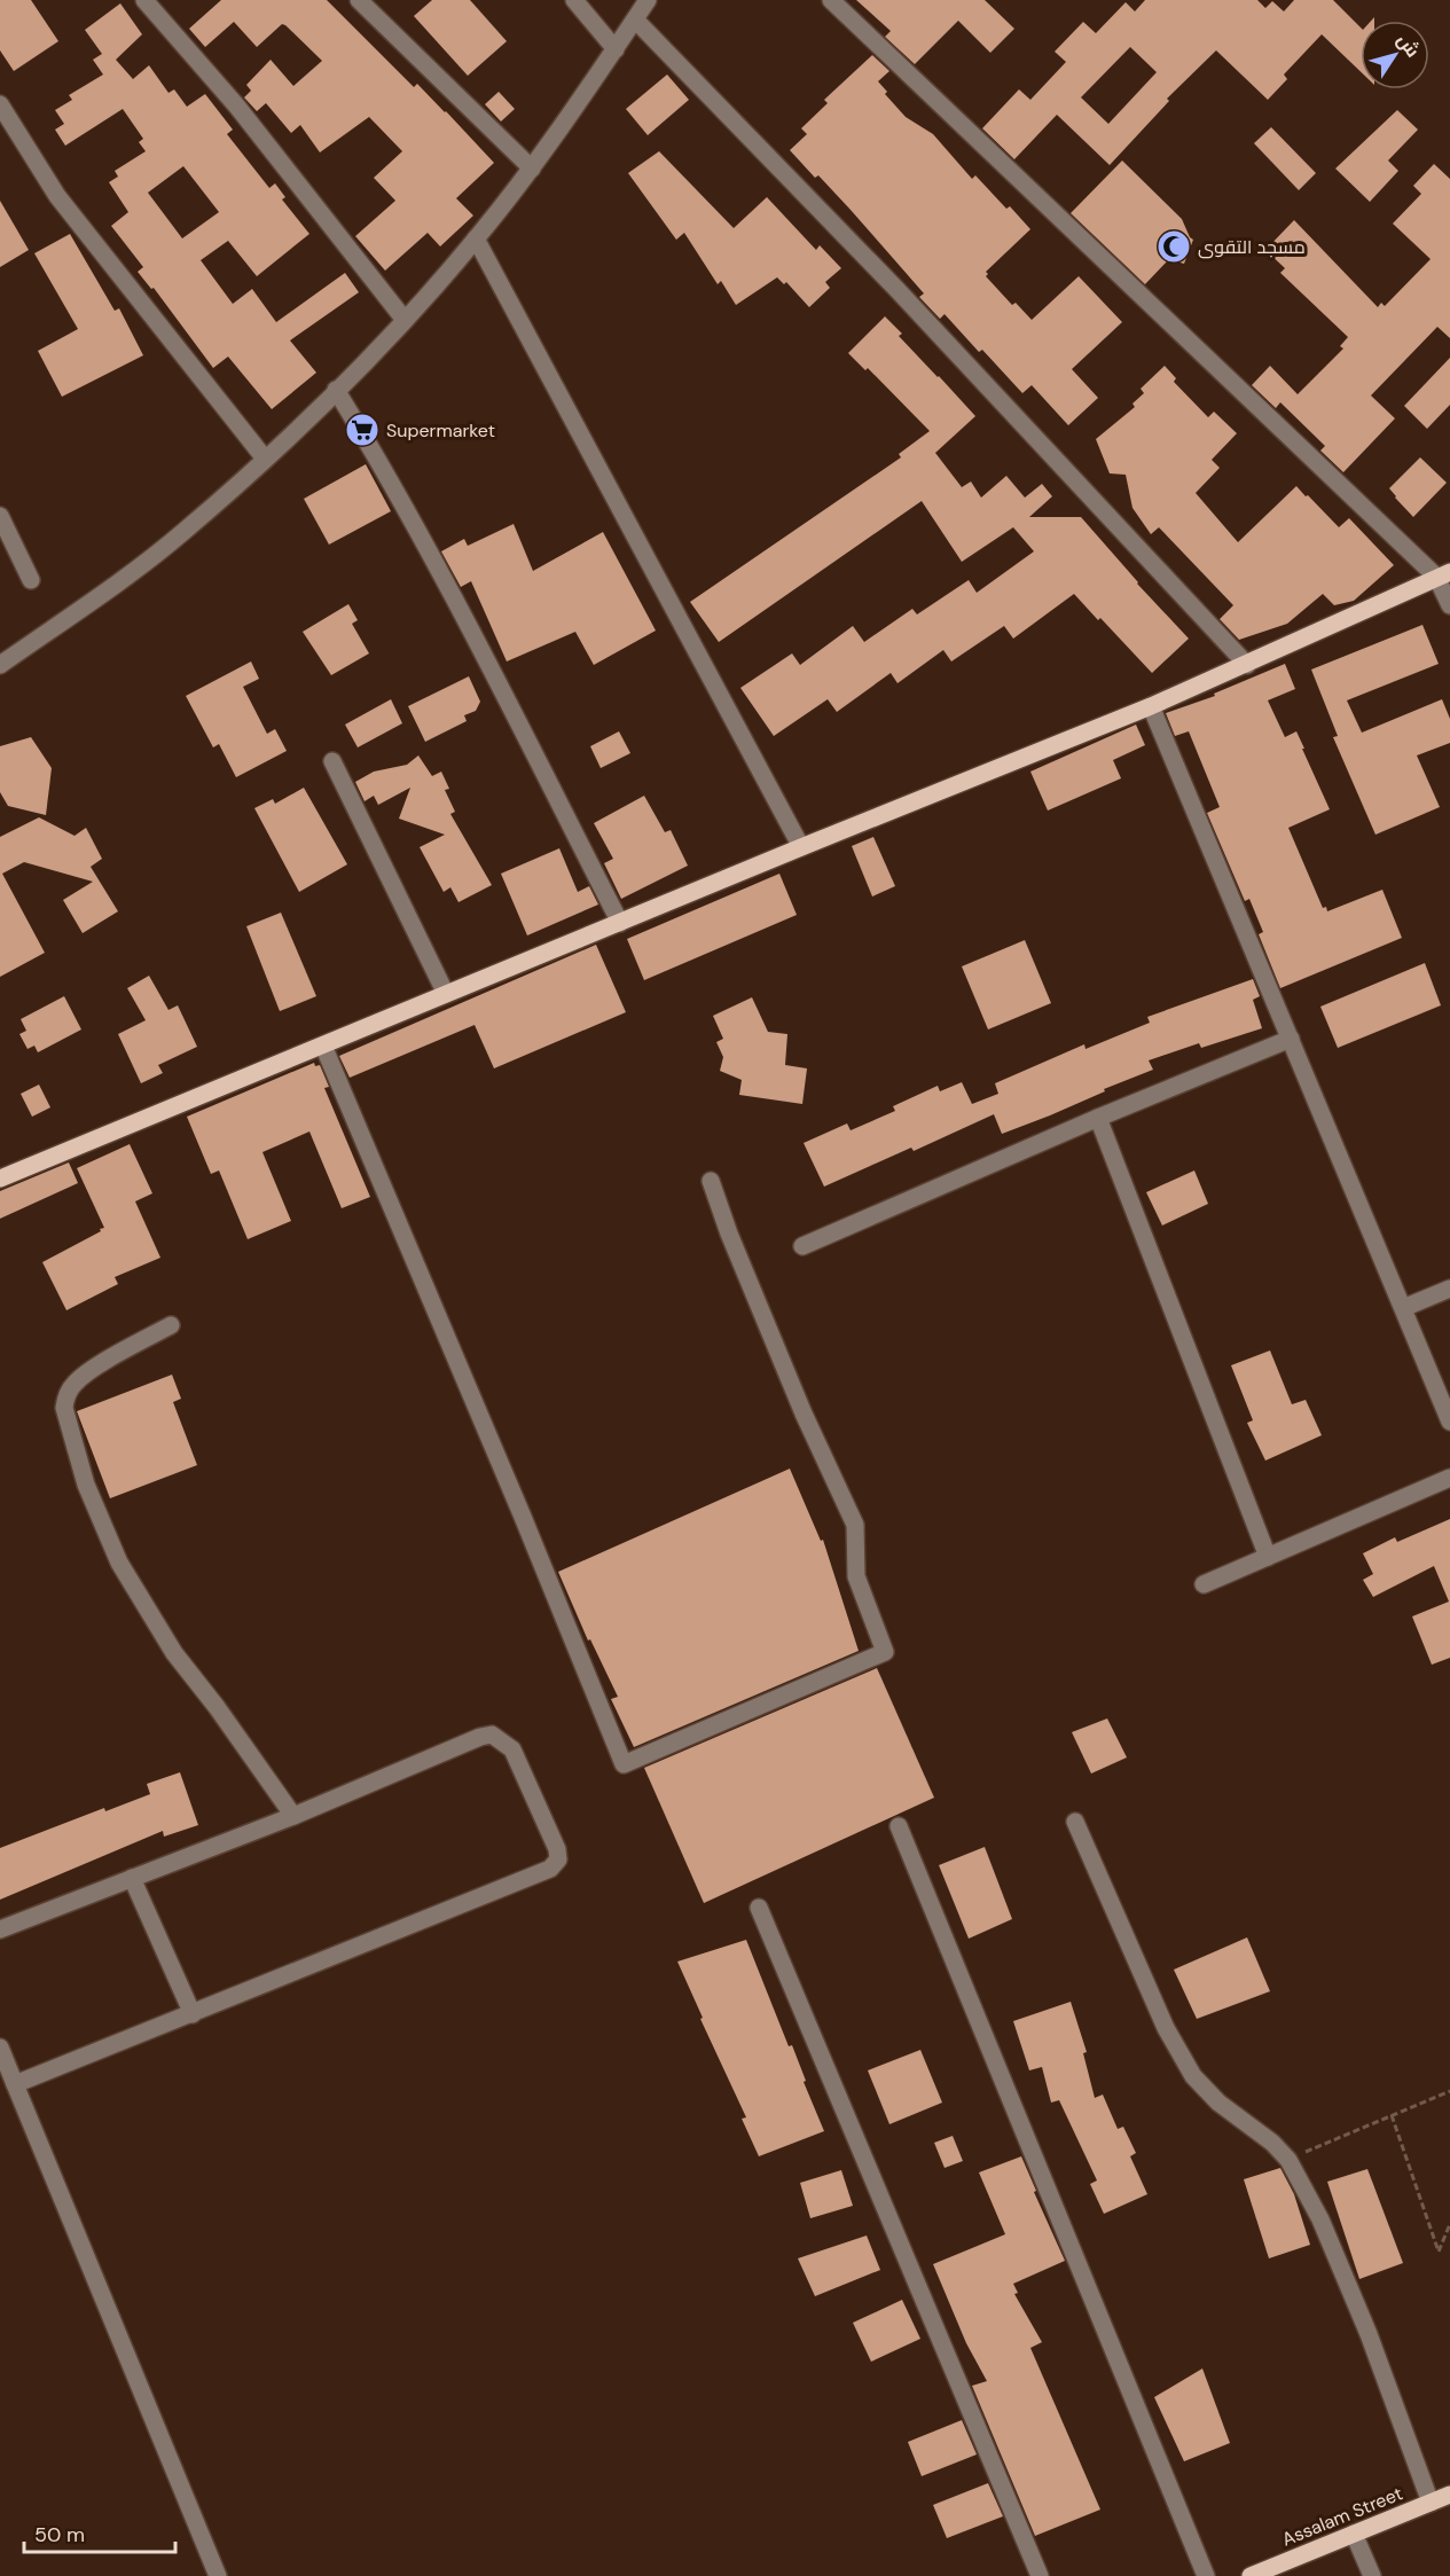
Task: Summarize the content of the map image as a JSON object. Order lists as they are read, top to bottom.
{
  "streets": {
    "main road": ["Assalam Street"]
  },
  "places": {
    "mosque": ["مسجد التقوى"],
    "supermarket": ["Supermarket"]
  },
  "scale_bar": "50 m",
  "north": "top right"
}
